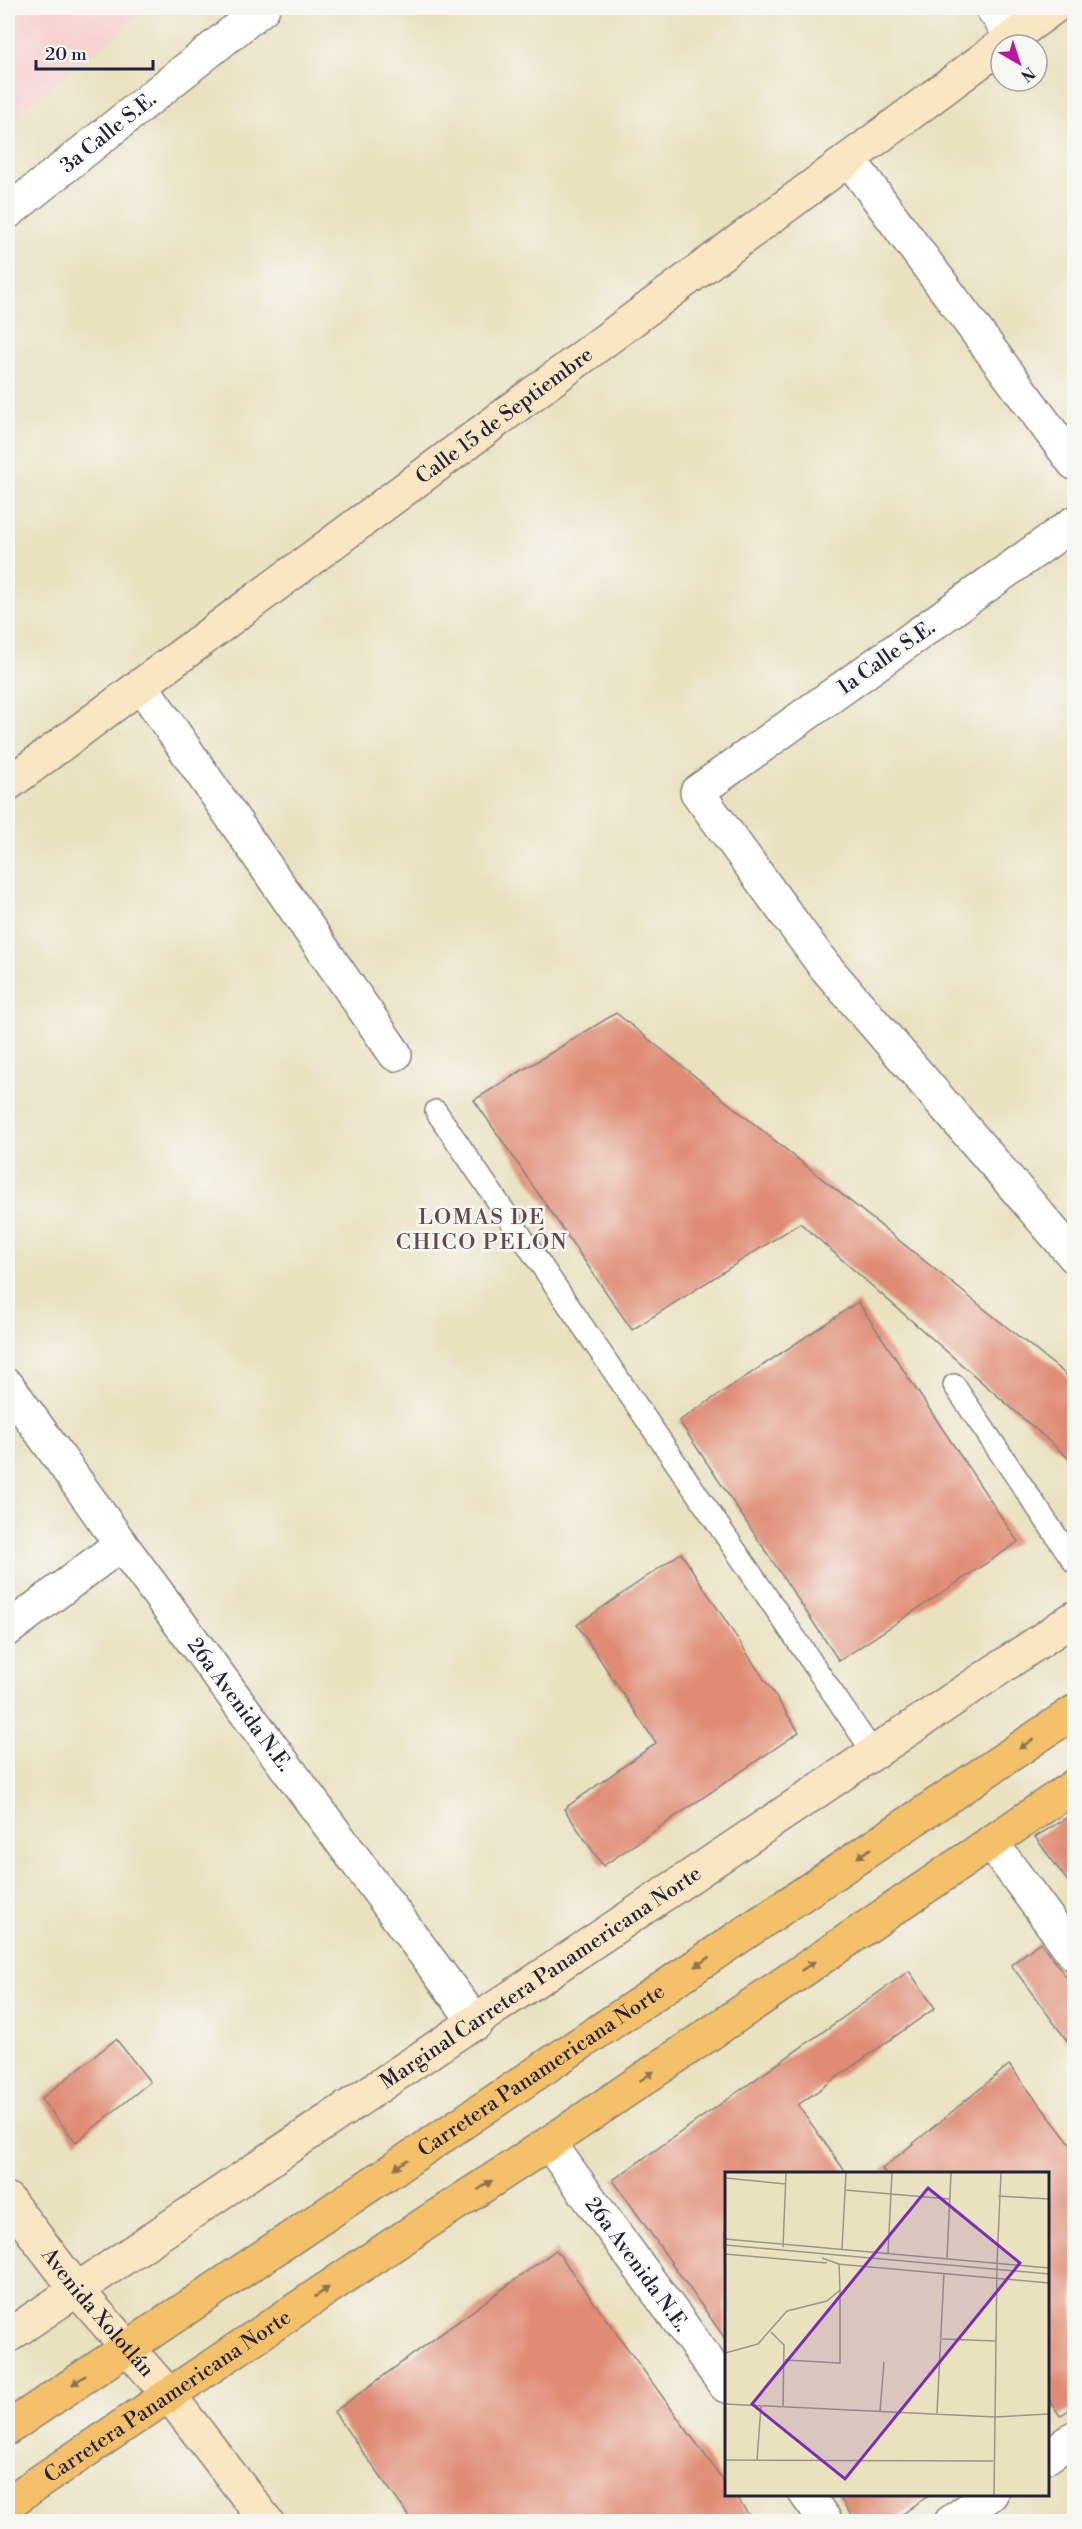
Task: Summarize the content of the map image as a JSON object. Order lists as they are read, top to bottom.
{
  "streets": {
    "highway": ["Carretera Panamericana Norte"],
    "street": [
      "3a Calle S.E.",
      "Calle 15 de Septiembre",
      "1a Calle S.E.",
      "26a Avenida N.E.",
      "Marginal Carretera Panamericana Norte",
      "Avenida Xolotlán"
    ]
  },
  "crossings": [
    ["26a Avenida N.E.", "Marginal Carretera Panamericana Norte"],
    ["26a Avenida N.E.", "Carretera Panamericana Norte"],
    ["Marginal Carretera Panamericana Norte", "Avenida Xolotlán"],
    ["Carretera Panamericana Norte", "Avenida Xolotlán"]
  ],
  "districts": ["LOMAS DE CHICO PELÓN"],
  "scale_bar": "20 m",
  "north": "bottom right"
}
